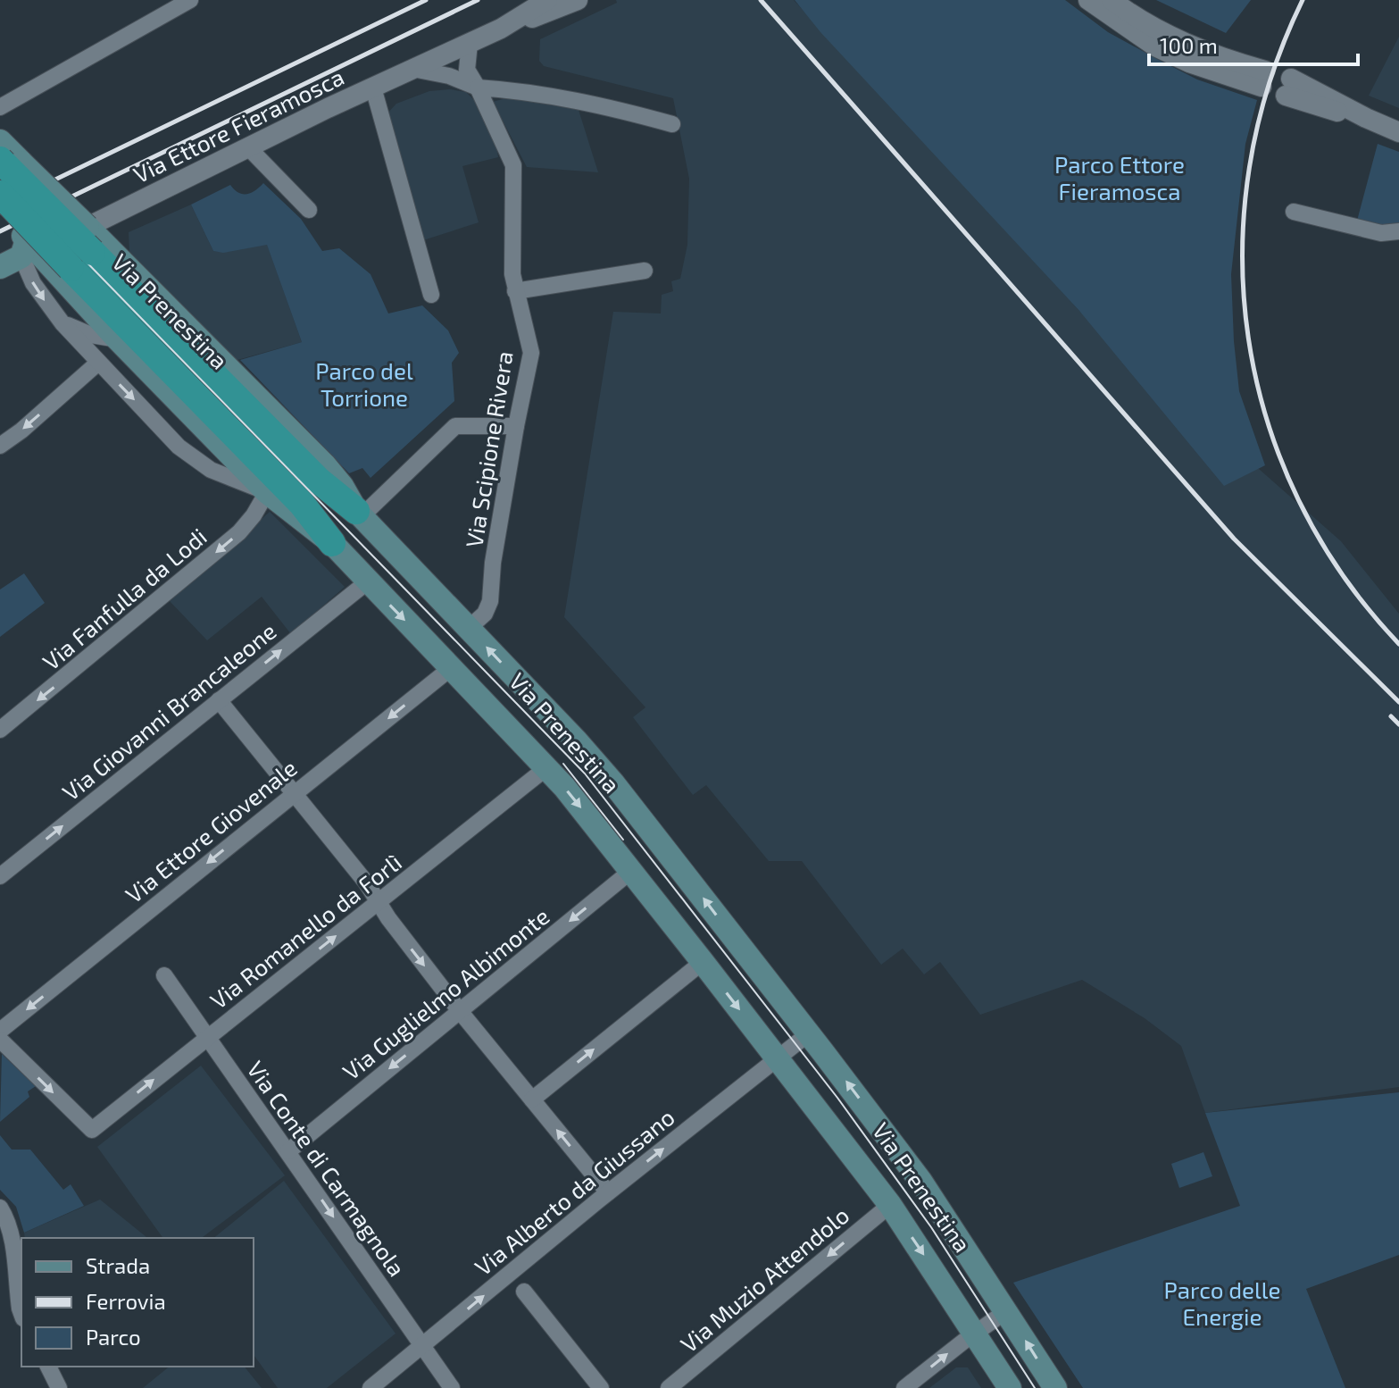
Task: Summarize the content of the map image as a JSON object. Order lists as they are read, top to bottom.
{
  "streets": {
    "main road": ["Via Prenestina"],
    "street": [
      "Via Ettore Fieramosca",
      "Via Scipione Rivera",
      "Via Fanfulla da Lodi",
      "Via Giovanni Brancaleone",
      "Via Ettore Giovenale",
      "Via Romanello da Forlì",
      "Via Guglielmo Albimonte",
      "Via Conte di Carmagnola",
      "Via Alberto da Giussano",
      "Via Muzio Attendolo"
    ]
  },
  "crossings": [
    ["Via Ettore Fieramosca", "Via Prenestina"],
    ["Via Prenestina", "Via Scipione Rivera"],
    ["Via Prenestina", "Via Fanfulla da Lodi"],
    ["Via Prenestina", "Via Giovanni Brancaleone"],
    ["Via Prenestina", "Via Ettore Giovenale"],
    ["Via Prenestina", "Via Romanello da Forlì"],
    ["Via Prenestina", "Via Guglielmo Albimonte"],
    ["Via Prenestina", "Via Alberto da Giussano"],
    ["Via Prenestina", "Via Muzio Attendolo"],
    ["Via Romanello da Forlì", "Via Conte di Carmagnola"],
    ["Via Guglielmo Albimonte", "Via Conte di Carmagnola"],
    ["Via Conte di Carmagnola", "Via Alberto da Giussano"]
  ],
  "one_way": [
    "Via Fanfulla da Lodi",
    "Via Giovanni Brancaleone",
    "Via Ettore Giovenale",
    "Via Romanello da Forlì",
    "Via Conte di Carmagnola",
    "Via Muzio Attendolo"
  ],
  "parks": ["Parco Ettore Fieramosca", "Parco del Torrione", "Parco delle Energie"],
  "legend": ["Strada", "Ferrovia", "Parco"],
  "scale_bar": "100 m"
}
